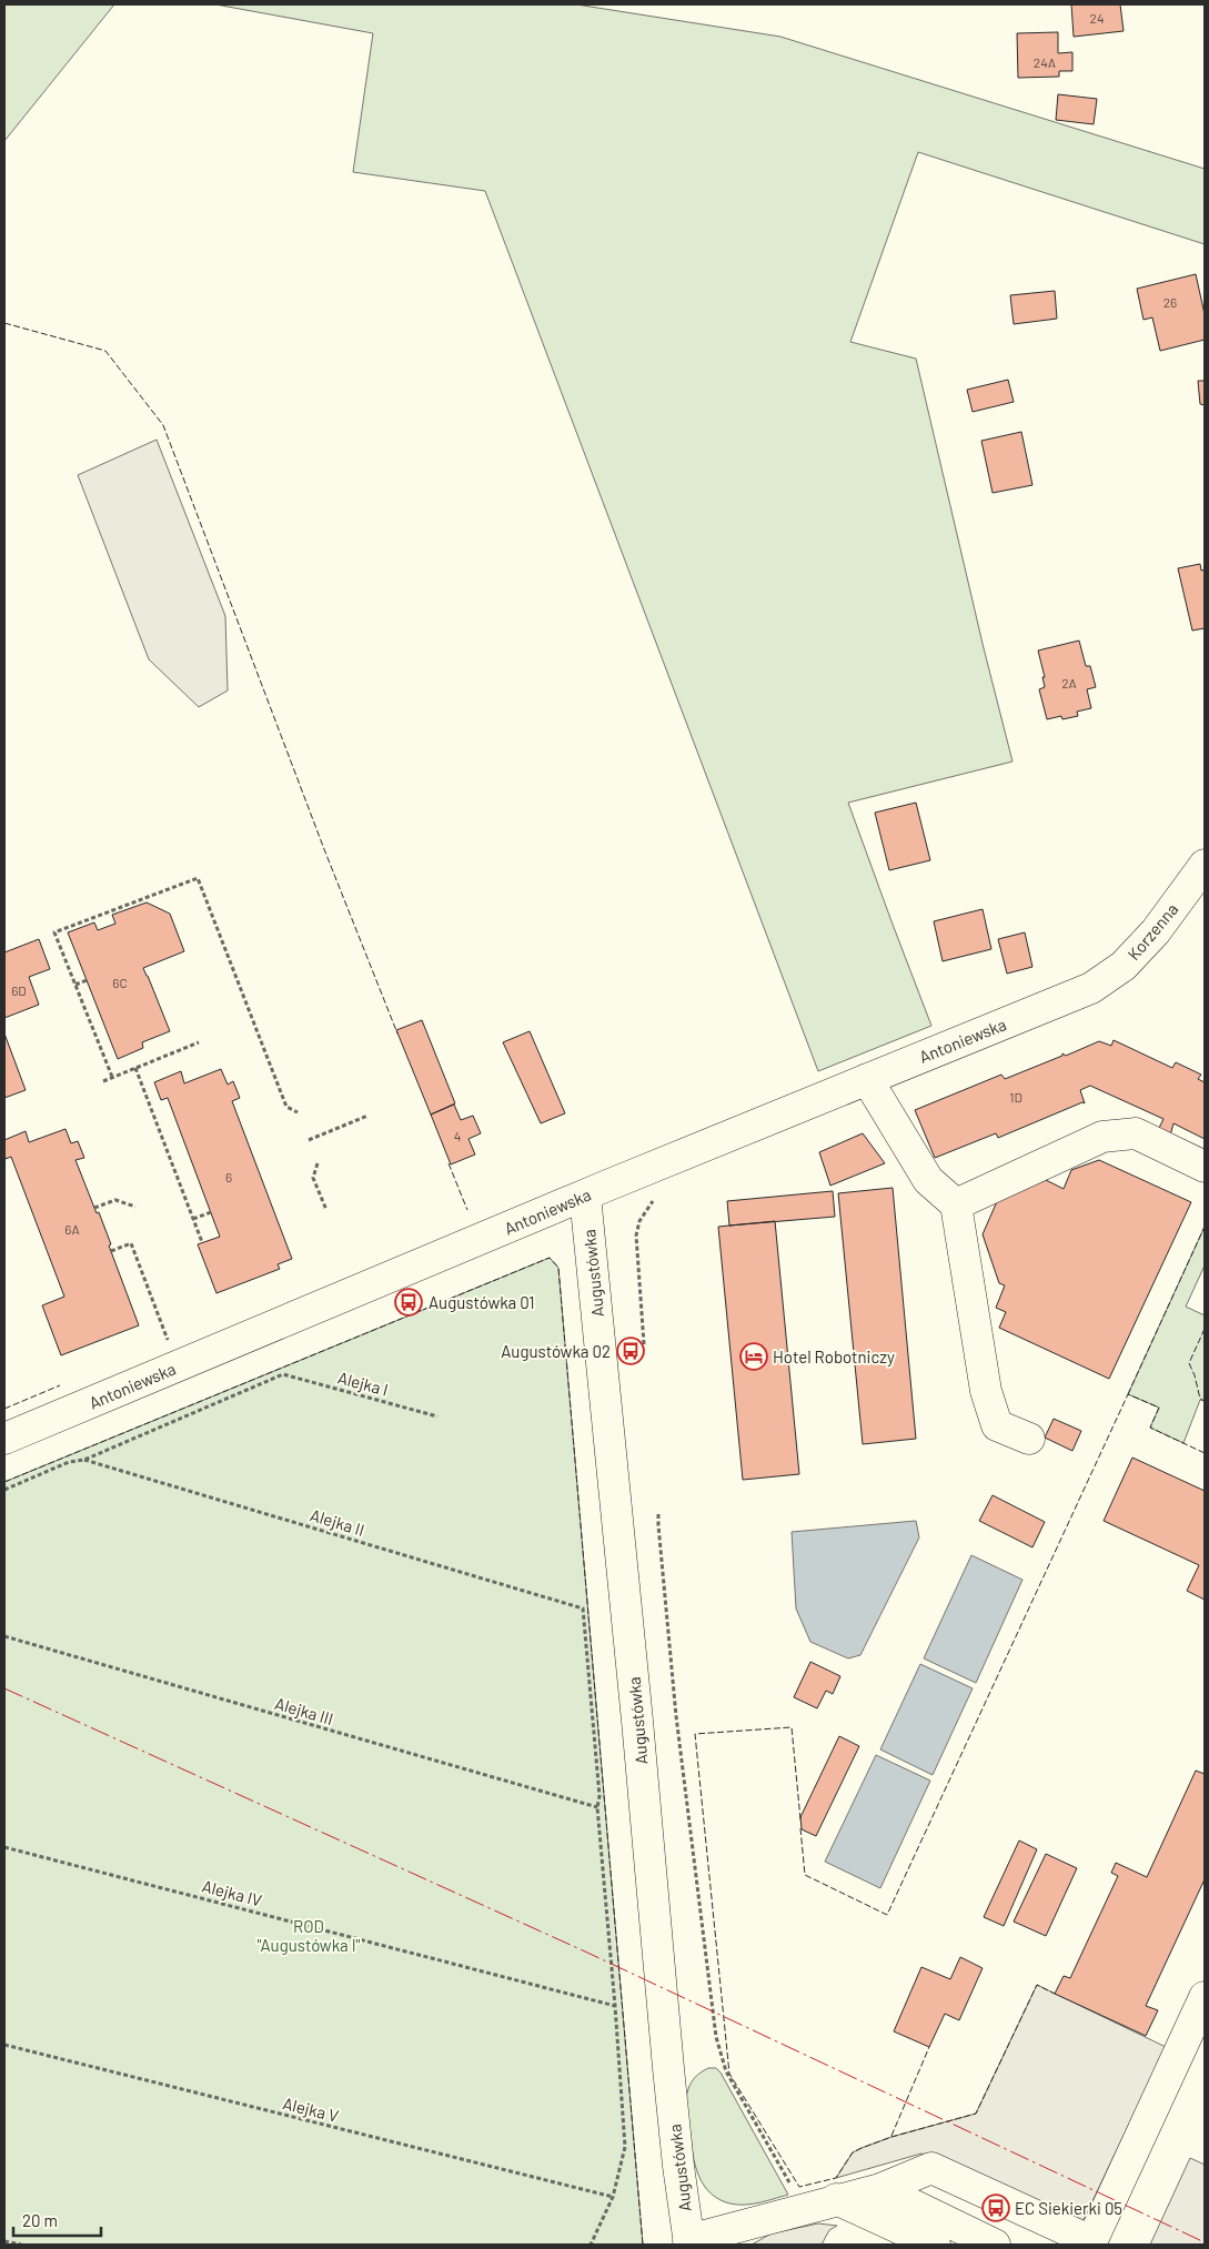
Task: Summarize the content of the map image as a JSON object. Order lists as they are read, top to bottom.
{
  "streets": {
    "street": ["Korzenna", "Antoniewska", "Augustówka"],
    "path": [
      "Alejka I",
      "Alejka II",
      "Alejka III",
      "Alejka IV",
      "Alejka V"
    ]
  },
  "crossings": [
    ["Korzenna", "Antoniewska"],
    ["Antoniewska", "Augustówka"],
    ["Alejka I", "Alejka II"],
    ["Alejka II", "Alejka III"]
  ],
  "parks": ["ROD \"Augustówka I\""],
  "places": {
    "bus stop": ["Augustówka 01", "Augustówka 02", "EC Siekierki 05"],
    "hotel": ["Hotel Robotniczy"]
  },
  "house_numbers": [
    "24",
    "24A",
    "26",
    "2A",
    "6C",
    "6D",
    "1D",
    "4",
    "6",
    "6A"
  ],
  "scale_bar": "20 m"
}
